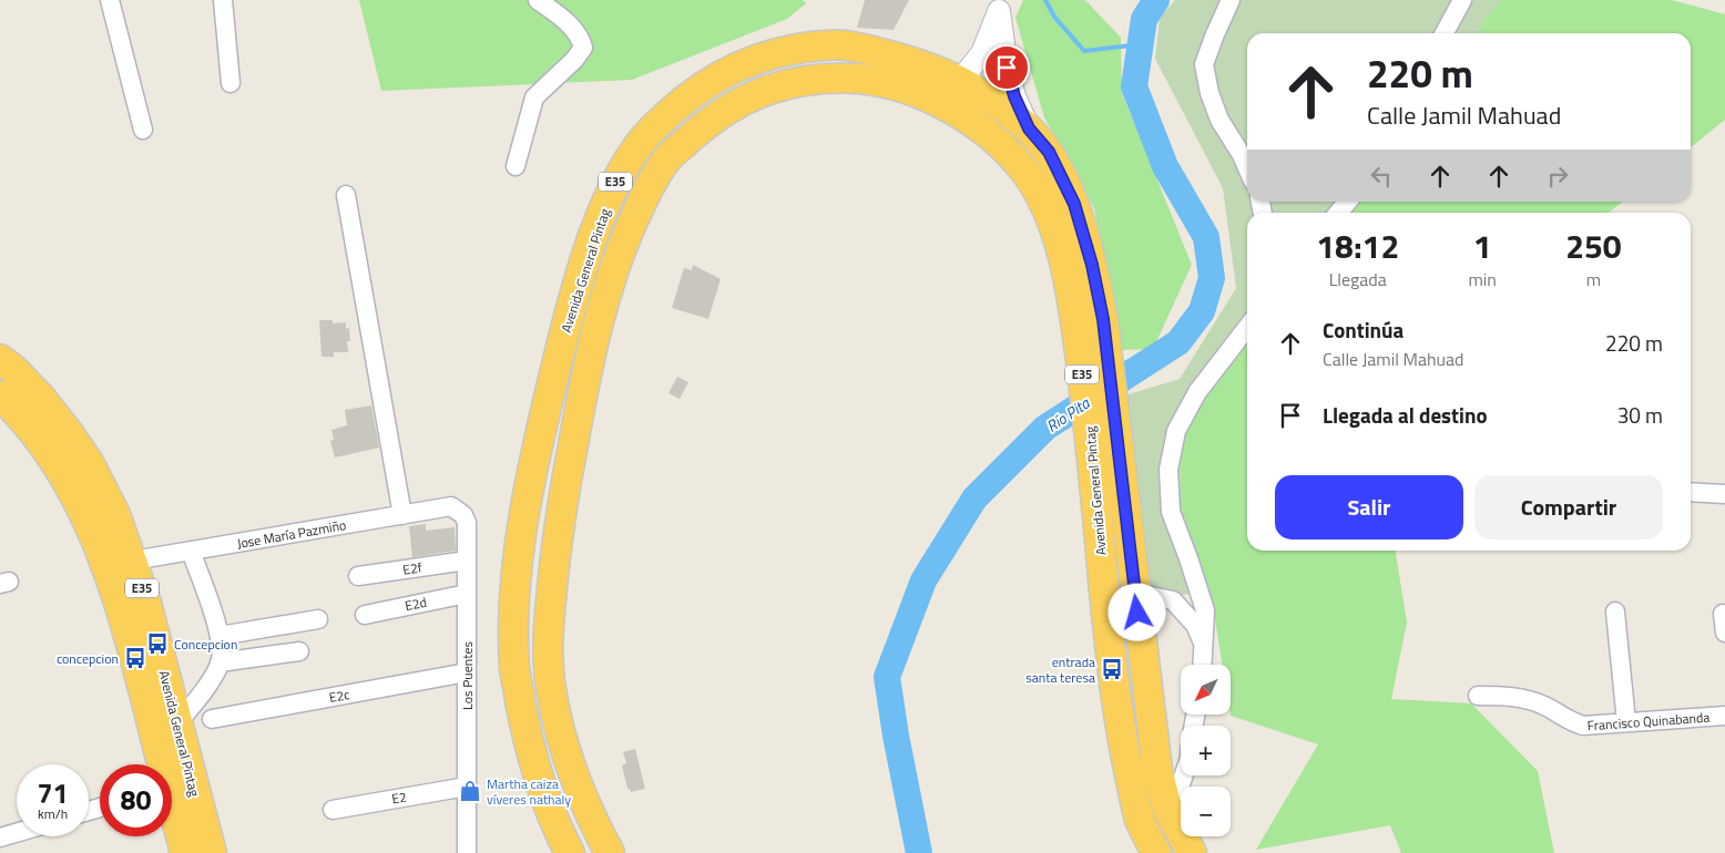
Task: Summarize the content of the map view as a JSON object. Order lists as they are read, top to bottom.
{
  "streets": {
    "highway": ["E35", "Avenida General Pintag"],
    "street": [
      "Jose María Pazmiño",
      "E2f",
      "E2d",
      "Los Puentes",
      "E2c",
      "Francisco Quinabanda",
      "E2"
    ]
  },
  "crossings": [
    ["Avenida General Pintag", "Jose María Pazmiño"],
    ["Jose María Pazmiño", "Los Puentes"],
    ["E2f", "Los Puentes"],
    ["E2d", "Los Puentes"],
    ["Los Puentes", "E2c"],
    ["Los Puentes", "E2"]
  ],
  "water": ["Río Pita"],
  "places": {
    "bus stop": ["Concepcion", "concepcion", "entrada santa teresa"],
    "shop": ["Martha caiza víveres nathaly"]
  },
  "north": "bottom left",
  "page": {
    "turn": ["220 m", "Calle Jamil Mahuad"],
    "eta": [
      "18:12",
      "Llegada",
      "1",
      "min",
      "250",
      "m"
    ],
    "list": [
      {
        "name": "Continúa",
        "note": "Calle Jamil Mahuad",
        "value": "220 m"
      },
      {
        "name": "Llegada al destino",
        "value": "30 m"
      }
    ],
    "buttons": ["Salir", "Compartir"],
    "map_buttons": ["+", "−"],
    "speed": "71 km/h",
    "limit": "80"
  }
}
